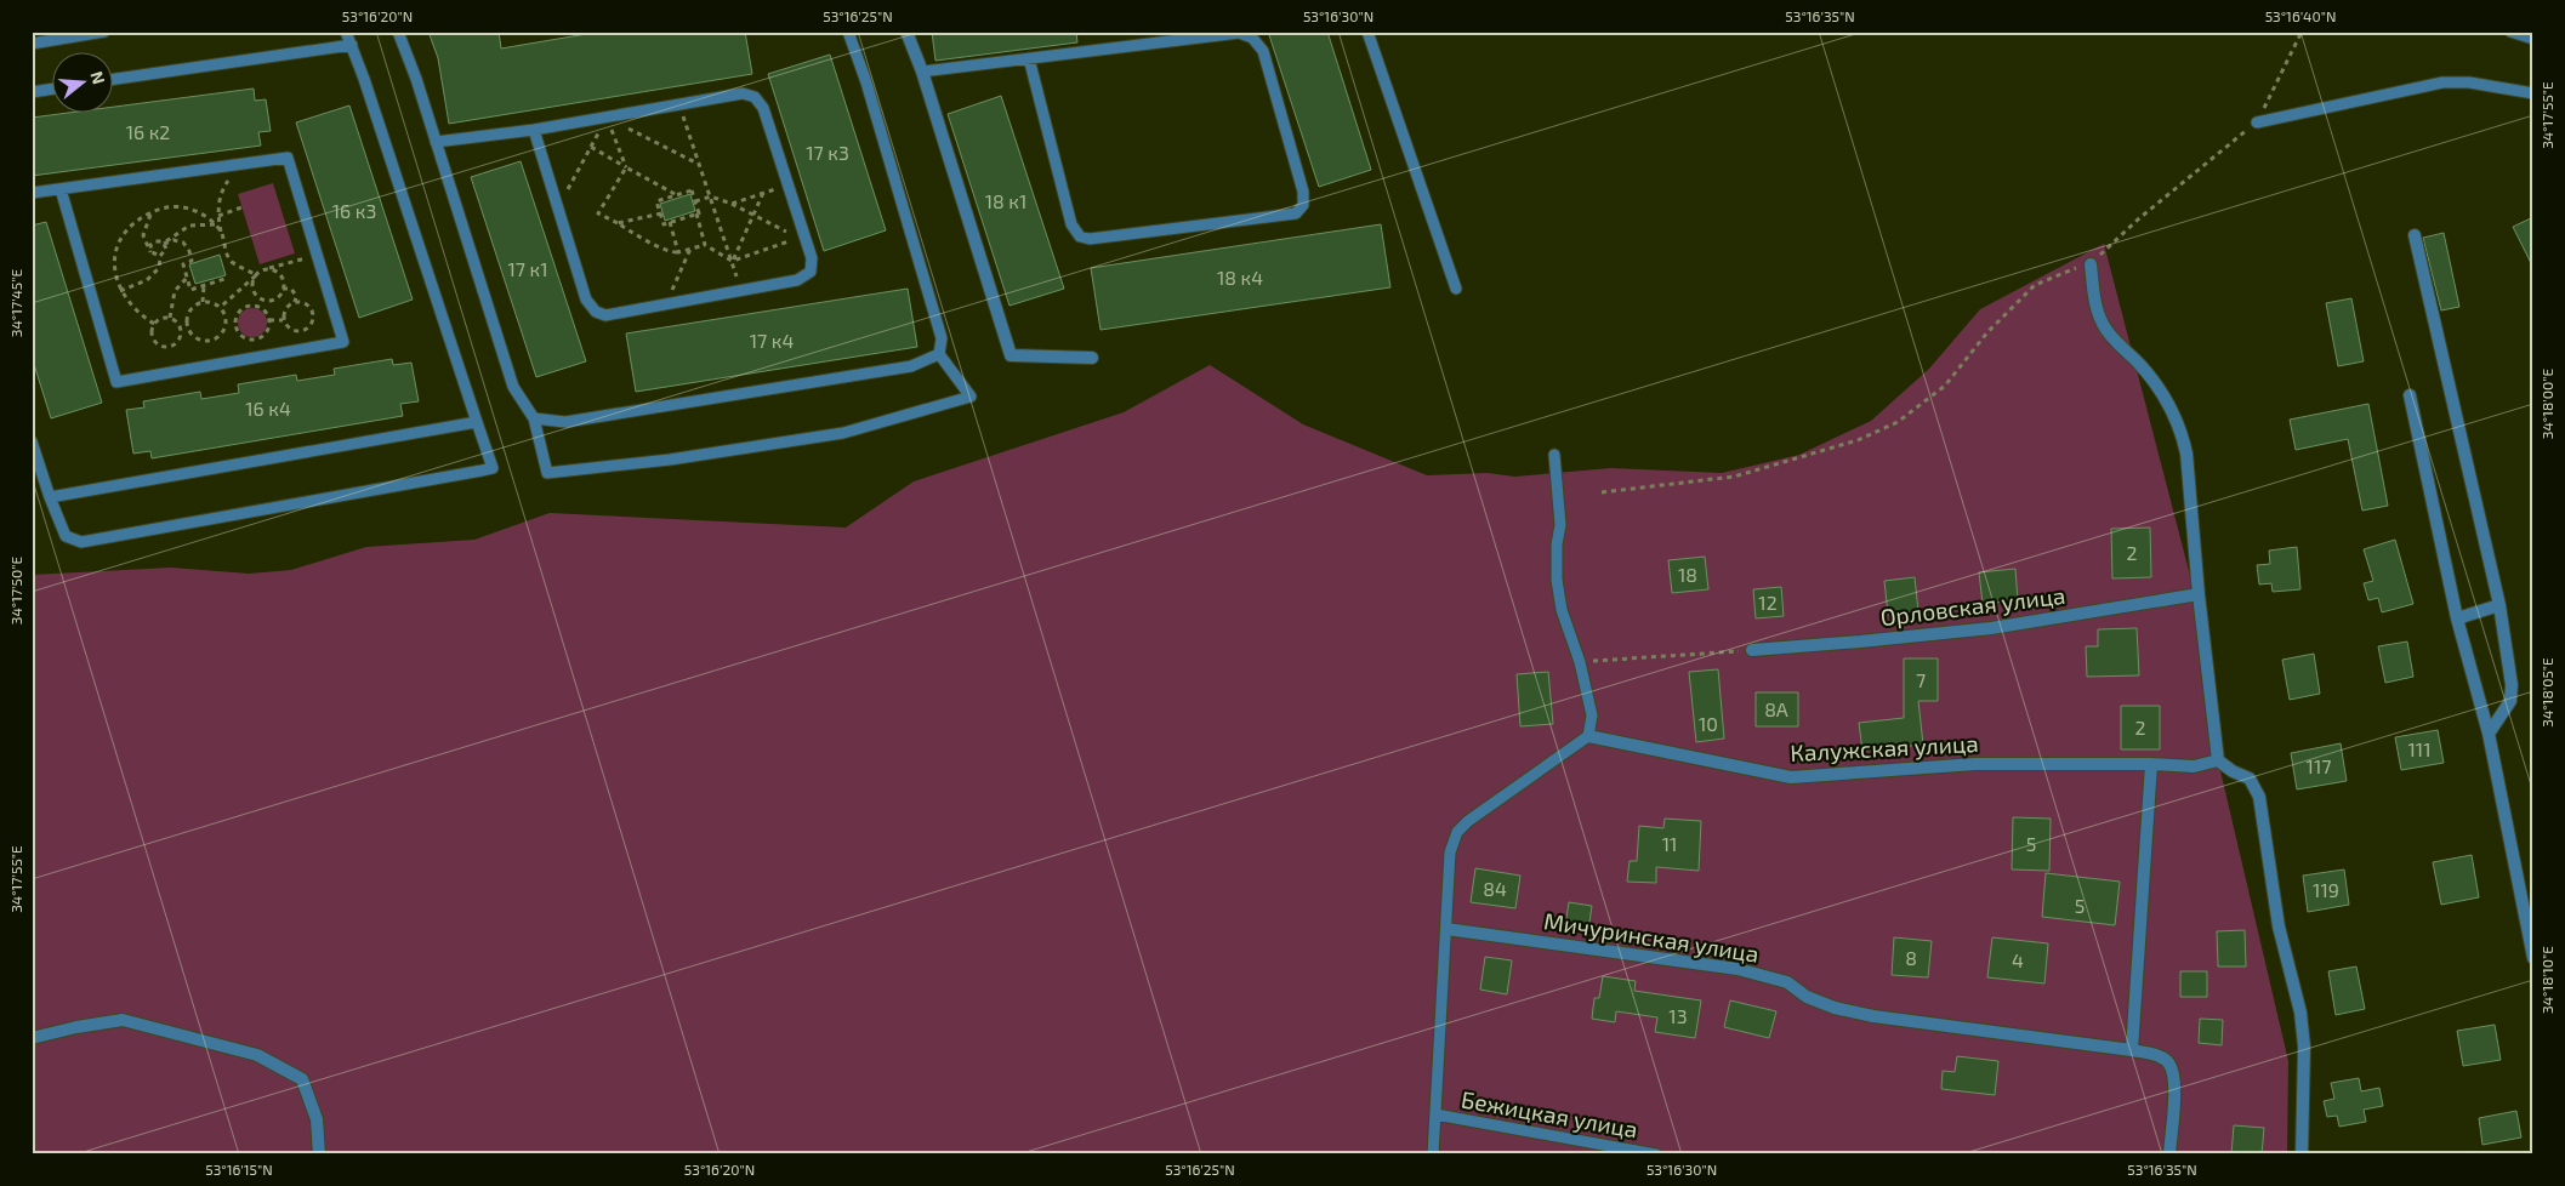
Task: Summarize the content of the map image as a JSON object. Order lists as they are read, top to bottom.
{
  "streets": {
    "street": ["Орловская улица", "Калужская улица", "Мичуринская улица"],
    "lane": ["Бежицкая улица"]
  },
  "house_numbers": [
    "16 к2",
    "17 к3",
    "18 к1",
    "16 к3",
    "17 к1",
    "18 к4",
    "17 к4",
    "16 к4",
    "2",
    "18",
    "12",
    "7",
    "8А",
    "10",
    "2",
    "111",
    "117",
    "11",
    "5",
    "84",
    "119",
    "5",
    "8",
    "4",
    "13"
  ],
  "north": "right",
  "coordinates": [
    "53°16'20\"N",
    "53°16'25\"N",
    "53°16'30\"N",
    "53°16'35\"N",
    "53°16'40\"N",
    "34°17'55\"E",
    "34°17'45\"E",
    "34°18'00\"E",
    "34°17'50\"E",
    "34°18'05\"E",
    "34°18'10\"E",
    "53°16'15\"N"
  ]
}
